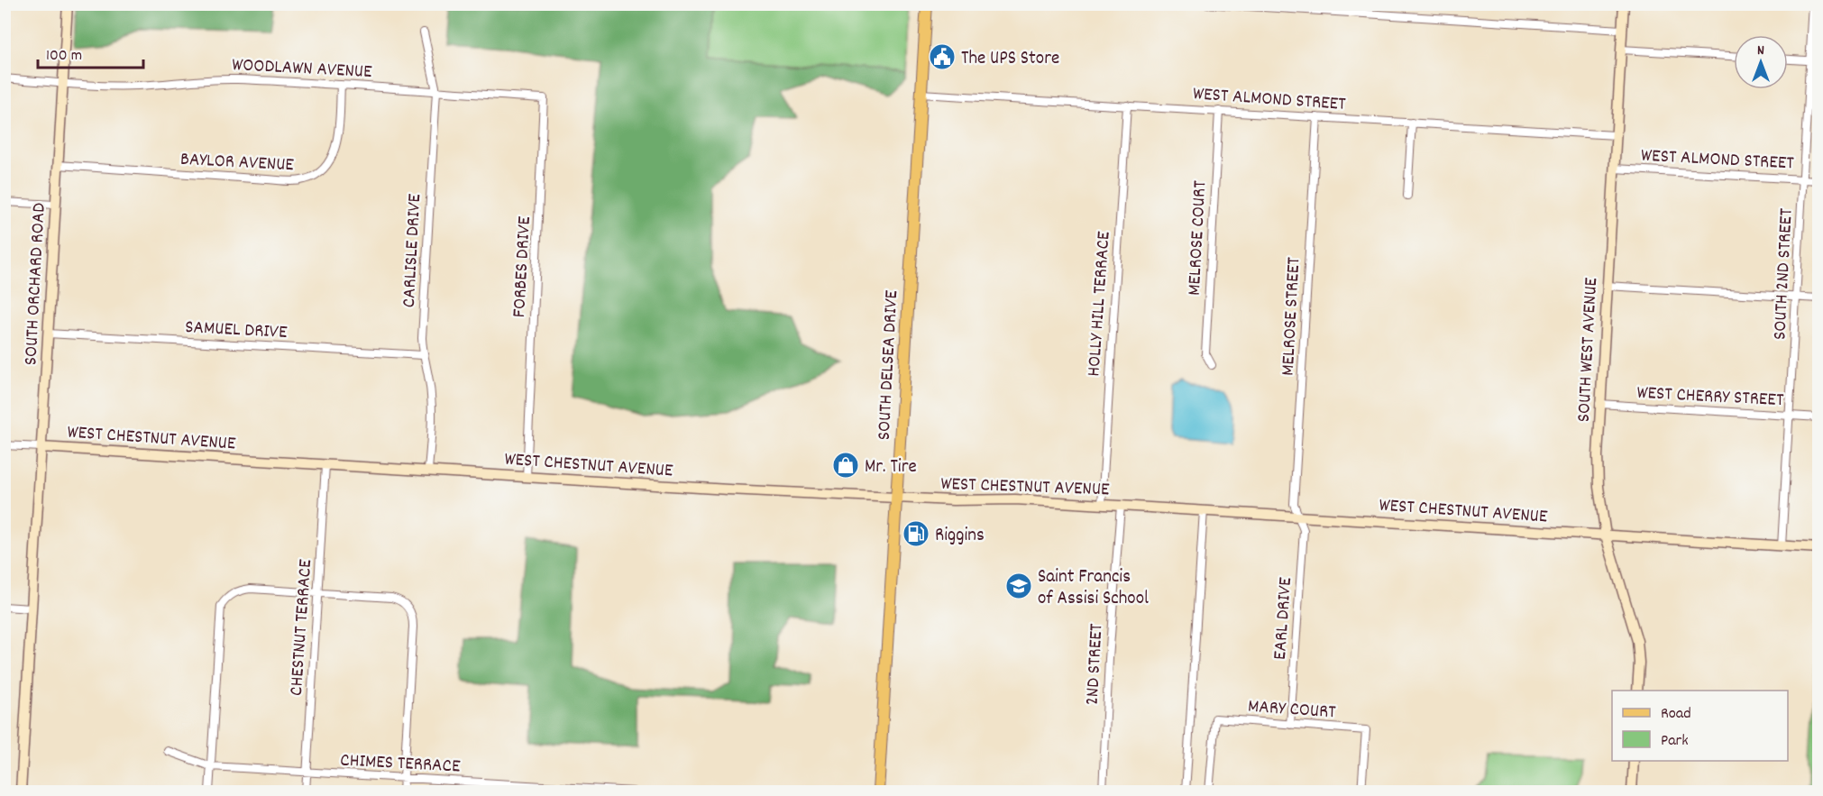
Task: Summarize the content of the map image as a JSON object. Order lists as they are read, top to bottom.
{
  "streets": {
    "main road": ["SOUTH DELSEA DRIVE"],
    "street": [
      "WOODLAWN AVENUE",
      "WEST ALMOND STREET",
      "BAYLOR AVENUE",
      "MELROSE COURT",
      "CARLISLE DRIVE",
      "FORBES DRIVE",
      "SOUTH 2ND STREET",
      "SOUTH ORCHARD ROAD",
      "HOLLY HILL TERRACE",
      "MELROSE STREET",
      "SAMUEL DRIVE",
      "SOUTH WEST AVENUE",
      "WEST CHERRY STREET",
      "WEST CHESTNUT AVENUE",
      "EARL DRIVE",
      "CHESTNUT TERRACE",
      "2ND STREET",
      "MARY COURT",
      "CHIMES TERRACE"
    ]
  },
  "crossings": [
    ["WOODLAWN AVENUE", "BAYLOR AVENUE"],
    ["WOODLAWN AVENUE", "CARLISLE DRIVE"],
    ["WOODLAWN AVENUE", "FORBES DRIVE"],
    ["WOODLAWN AVENUE", "SOUTH ORCHARD ROAD"],
    ["WEST ALMOND STREET", "MELROSE COURT"],
    ["WEST ALMOND STREET", "SOUTH 2ND STREET"],
    ["WEST ALMOND STREET", "HOLLY HILL TERRACE"],
    ["WEST ALMOND STREET", "MELROSE STREET"],
    ["WEST ALMOND STREET", "SOUTH WEST AVENUE"],
    ["WEST ALMOND STREET", "SOUTH DELSEA DRIVE"],
    ["BAYLOR AVENUE", "SOUTH ORCHARD ROAD"],
    ["CARLISLE DRIVE", "SAMUEL DRIVE"],
    ["CARLISLE DRIVE", "WEST CHESTNUT AVENUE"],
    ["FORBES DRIVE", "WEST CHESTNUT AVENUE"],
    ["SOUTH 2ND STREET", "WEST CHERRY STREET"],
    ["SOUTH 2ND STREET", "WEST CHESTNUT AVENUE"],
    ["SOUTH ORCHARD ROAD", "SAMUEL DRIVE"],
    ["SOUTH ORCHARD ROAD", "WEST CHESTNUT AVENUE"],
    ["HOLLY HILL TERRACE", "WEST CHESTNUT AVENUE"],
    ["MELROSE STREET", "WEST CHESTNUT AVENUE"],
    ["MELROSE STREET", "EARL DRIVE"],
    ["SOUTH WEST AVENUE", "WEST CHERRY STREET"],
    ["SOUTH WEST AVENUE", "WEST CHESTNUT AVENUE"],
    ["SOUTH DELSEA DRIVE", "WEST CHESTNUT AVENUE"],
    ["WEST CHESTNUT AVENUE", "EARL DRIVE"],
    ["WEST CHESTNUT AVENUE", "CHESTNUT TERRACE"],
    ["WEST CHESTNUT AVENUE", "2ND STREET"],
    ["EARL DRIVE", "MARY COURT"],
    ["CHESTNUT TERRACE", "CHIMES TERRACE"]
  ],
  "places": {
    "public building": ["The UPS Store"],
    "shop": ["Mr. Tire"],
    "fuel station": ["Riggins"],
    "school or university": ["Saint Francis of Assisi School"]
  },
  "legend": ["Road", "Park"],
  "scale_bar": "100 m",
  "north": "top"
}
